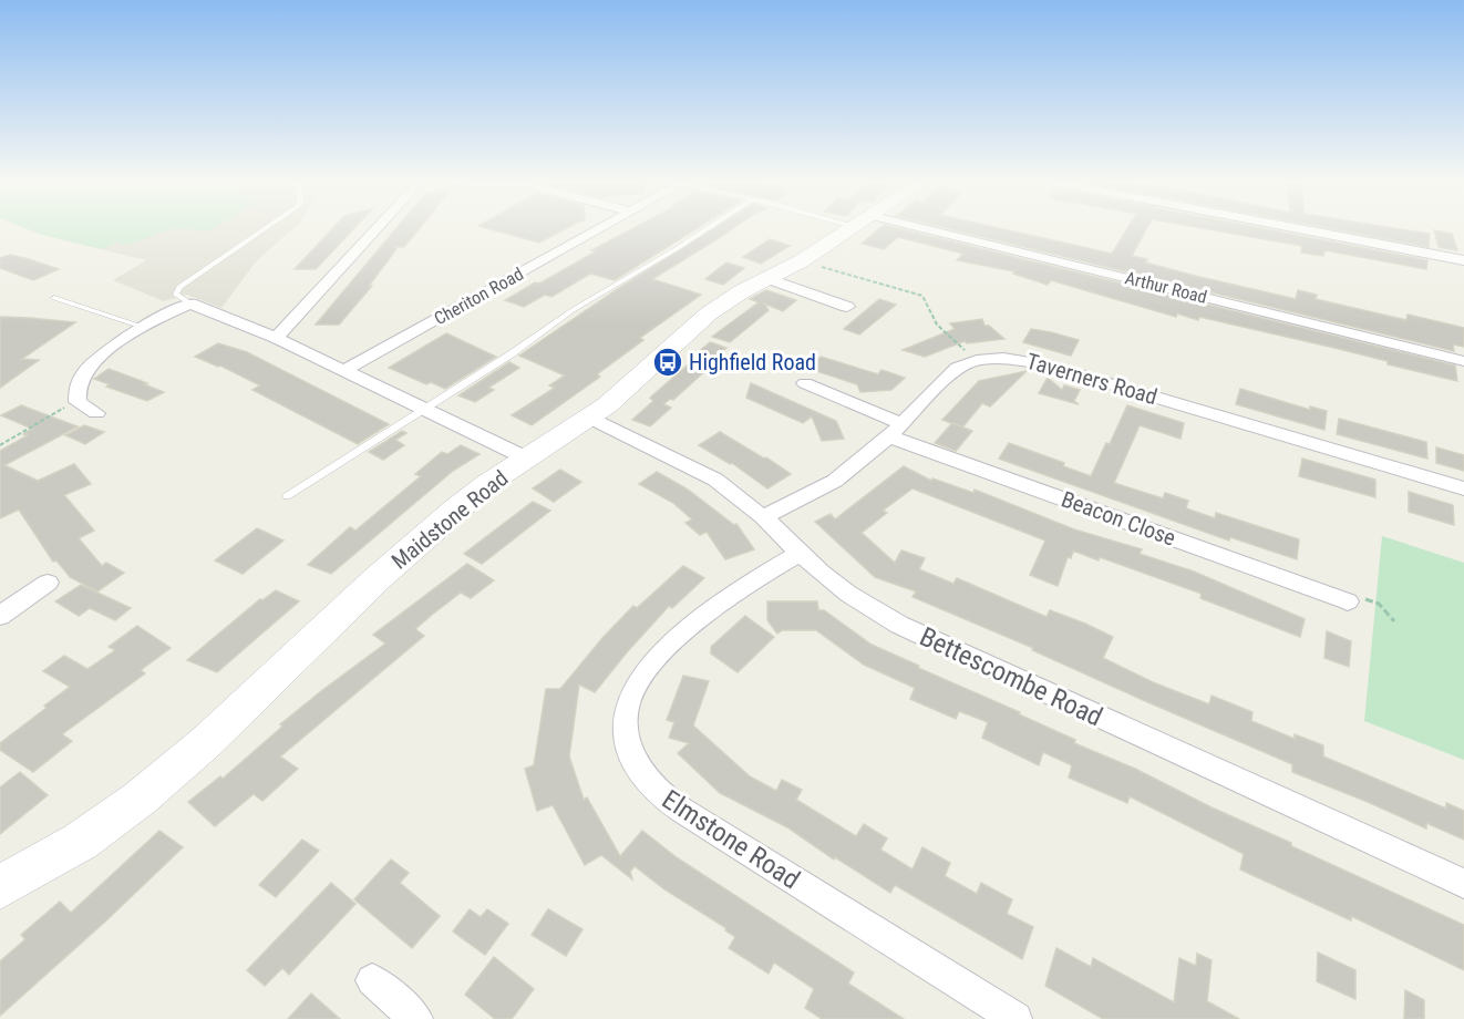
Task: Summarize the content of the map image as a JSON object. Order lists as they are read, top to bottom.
{
  "streets": {
    "street": [
      "Arthur Road",
      "Cheriton Road",
      "Taverners Road",
      "Beacon Close",
      "Maidstone Road",
      "Bettescombe Road",
      "Elmstone Road"
    ]
  },
  "crossings": [
    ["Taverners Road", "Beacon Close"],
    ["Taverners Road", "Bettescombe Road"],
    ["Maidstone Road", "Bettescombe Road"],
    ["Bettescombe Road", "Elmstone Road"]
  ],
  "places": {
    "bus stop": ["Highfield Road"]
  }
}
